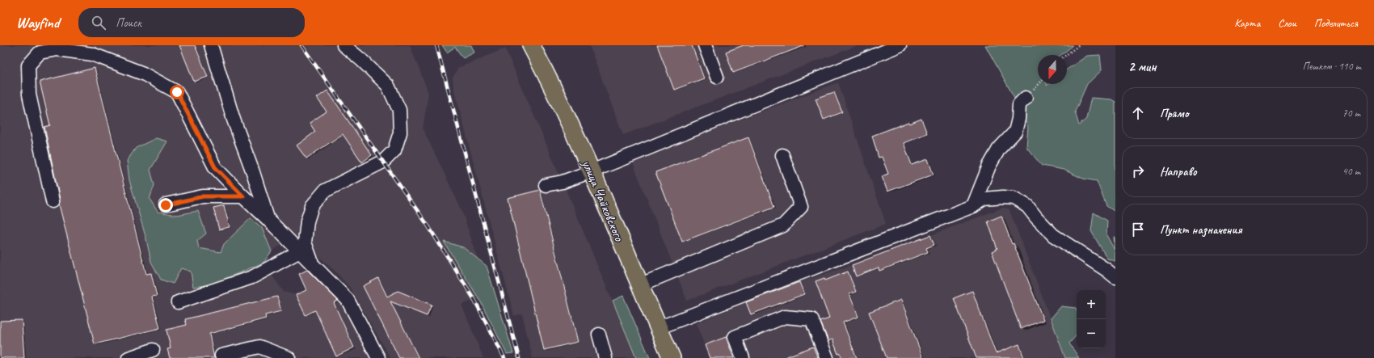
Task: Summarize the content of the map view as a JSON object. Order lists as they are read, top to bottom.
{
  "streets": {
    "main road": ["улица Чайковского"]
  },
  "north": "bottom",
  "page": {
    "header": "Wayfind",
    "search": "Поиск",
    "nav": ["Карта", "Слои", "Поделиться"],
    "heading": ["2 мин", "Пешком · 110 m"],
    "list": [
      ["Прямо", "70 m"],
      ["Направо", "40 m"],
      "Пункт назначения"
    ],
    "map_buttons": ["+", "−"]
  }
}
